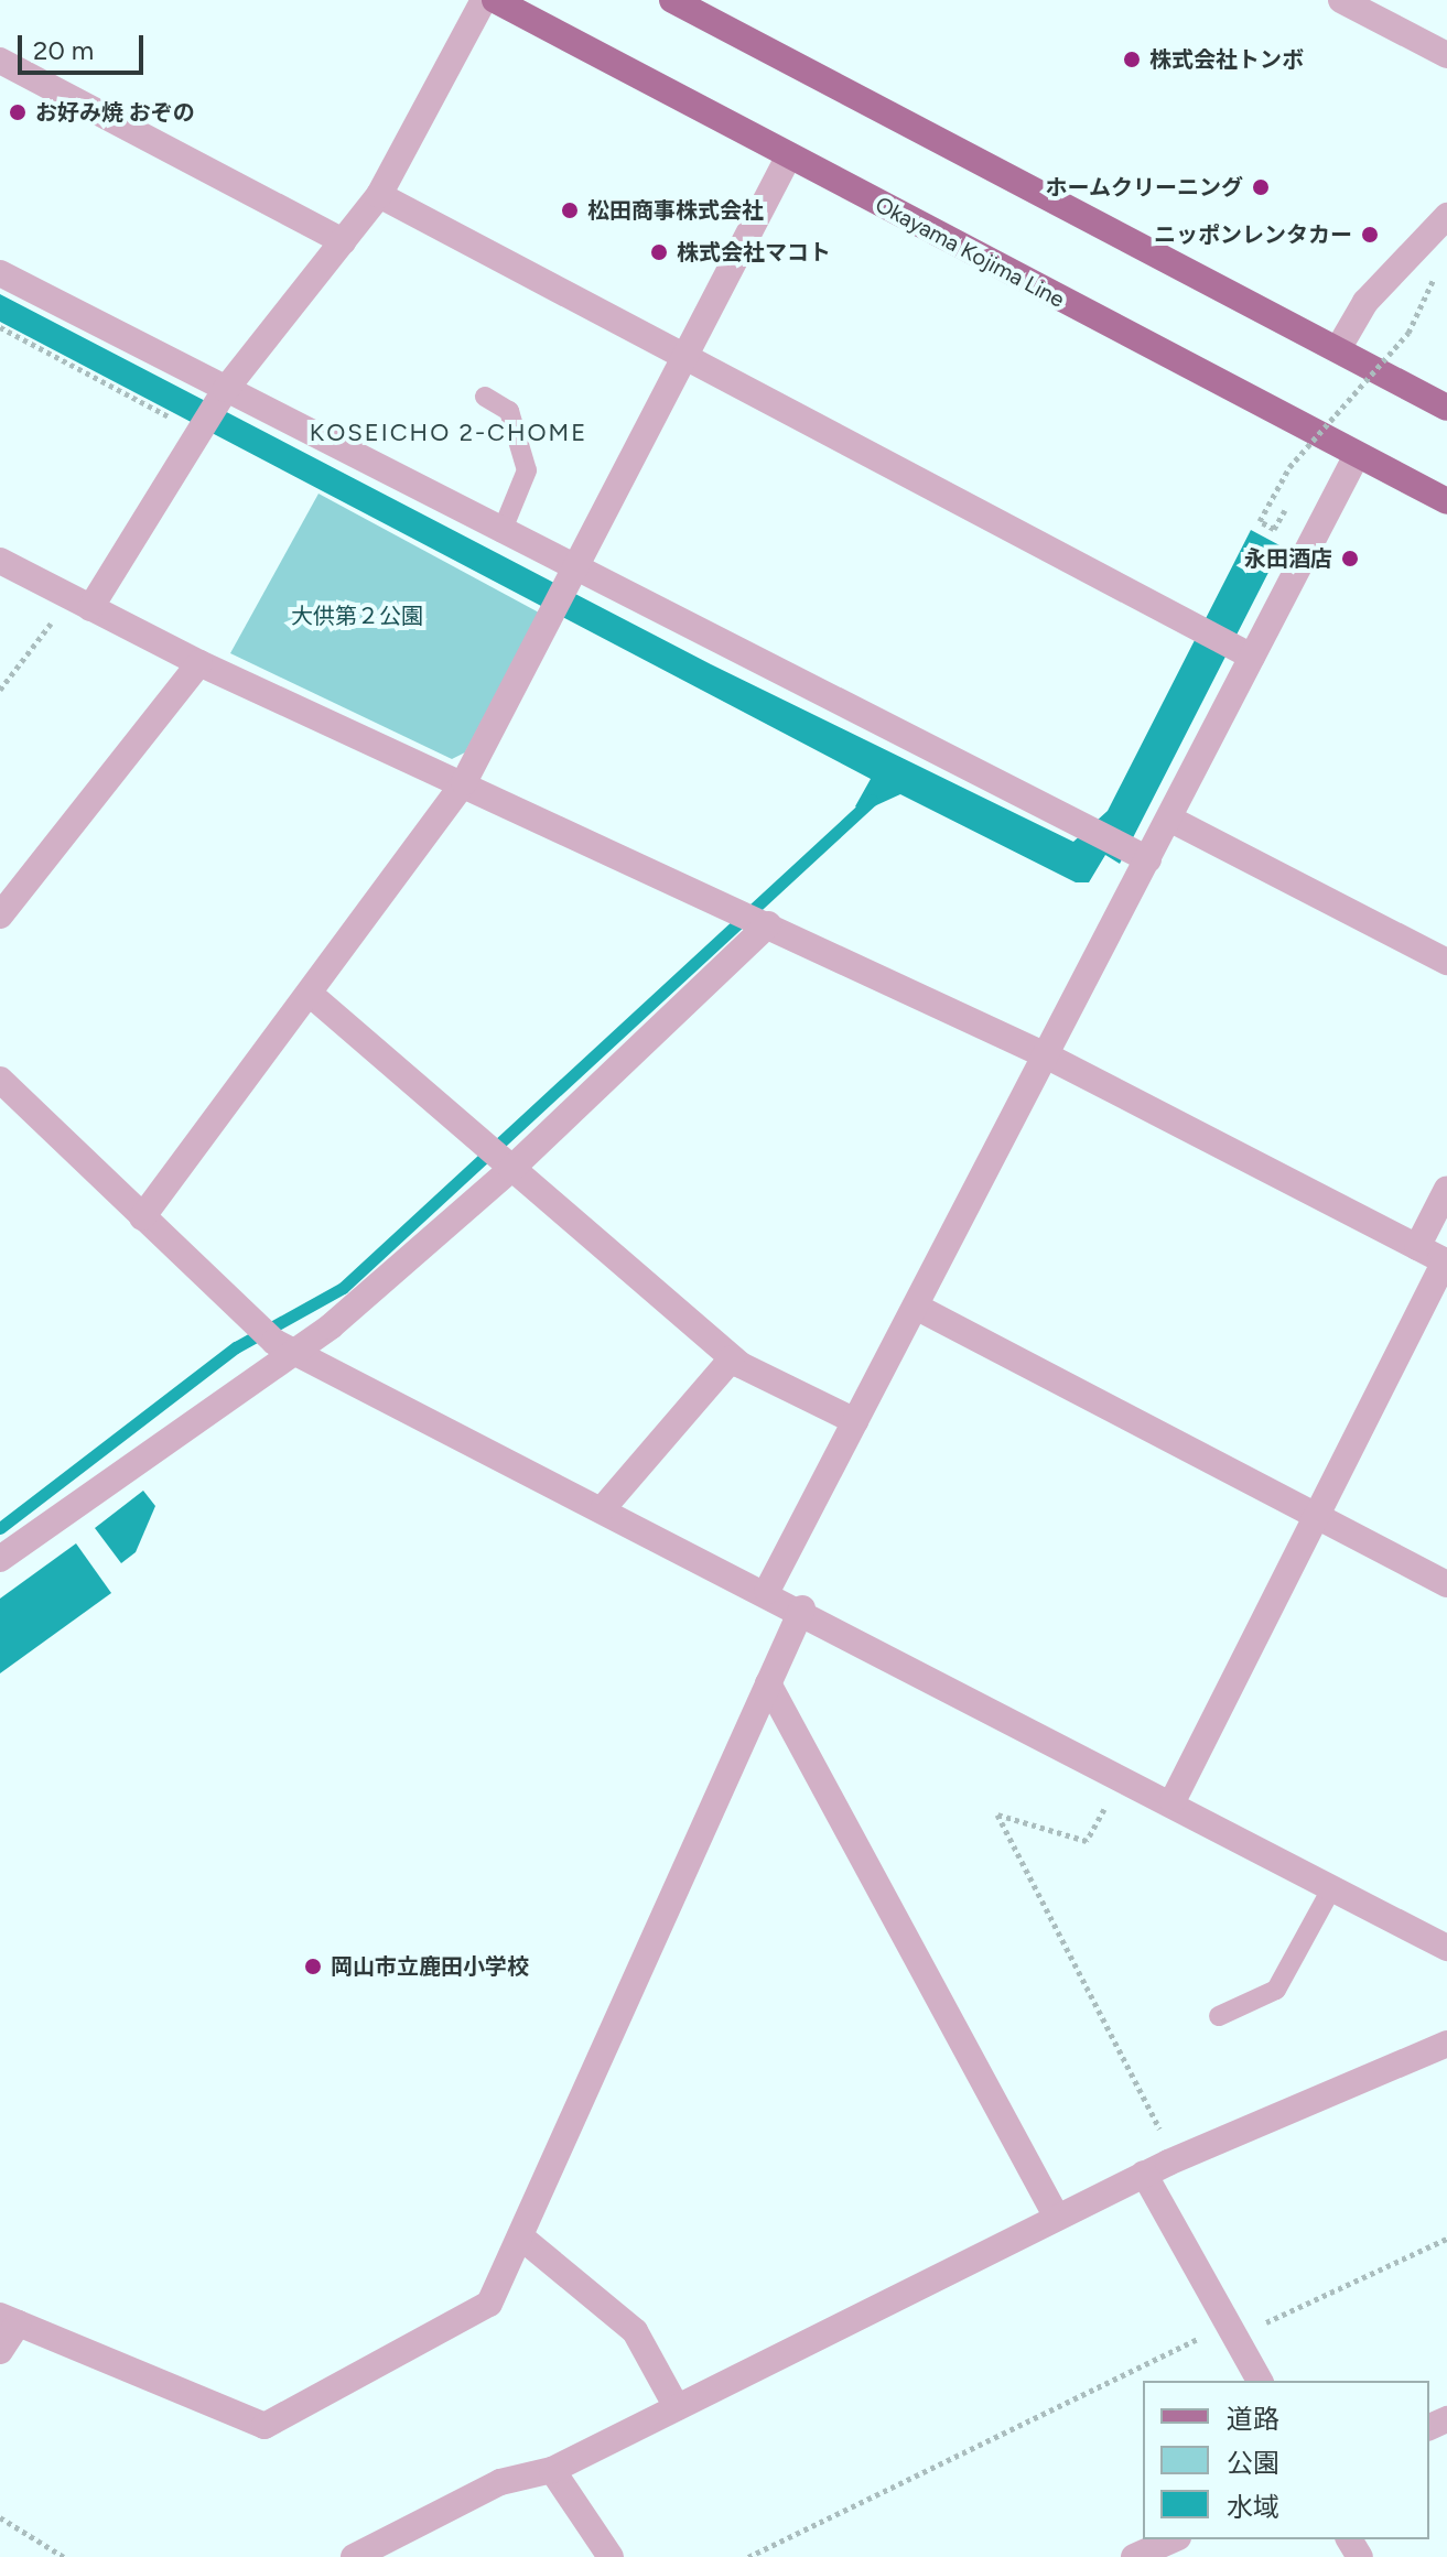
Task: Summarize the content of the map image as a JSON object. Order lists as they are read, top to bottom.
{
  "streets": {
    "main road": ["Okayama Kojima Line"]
  },
  "districts": ["KOSEICHO 2-CHOME"],
  "parks": ["大供第２公園"],
  "places": [
    "株式会社トンボ",
    "お好み焼 おぞの",
    "ホームクリーニング",
    "松田商事株式会社",
    "ニッポンレンタカー",
    "株式会社マコト",
    "永田酒店",
    "岡山市立鹿田小学校"
  ],
  "legend": ["道路", "公園", "水域"],
  "scale_bar": "20 m"
}
